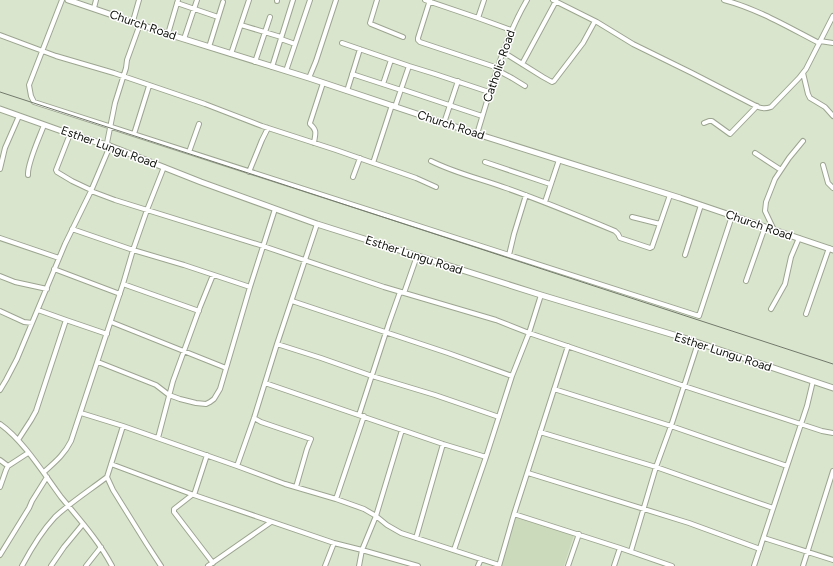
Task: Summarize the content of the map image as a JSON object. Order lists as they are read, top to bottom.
{
  "streets": {
    "street": ["Church Road", "Catholic Road", "Esther Lungu Road"]
  },
  "crossings": [
    ["Church Road", "Catholic Road"]
  ]
}
